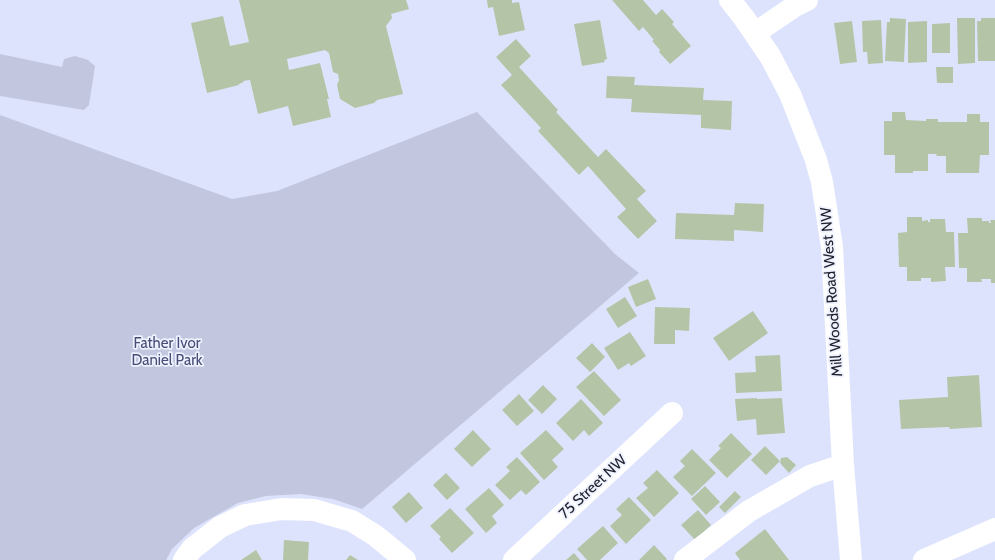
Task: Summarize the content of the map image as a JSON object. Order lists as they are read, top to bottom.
{
  "streets": {
    "street": ["Mill Woods Road West NW", "75 Street NW"]
  },
  "parks": ["Father Ivor Daniel Park"]
}
